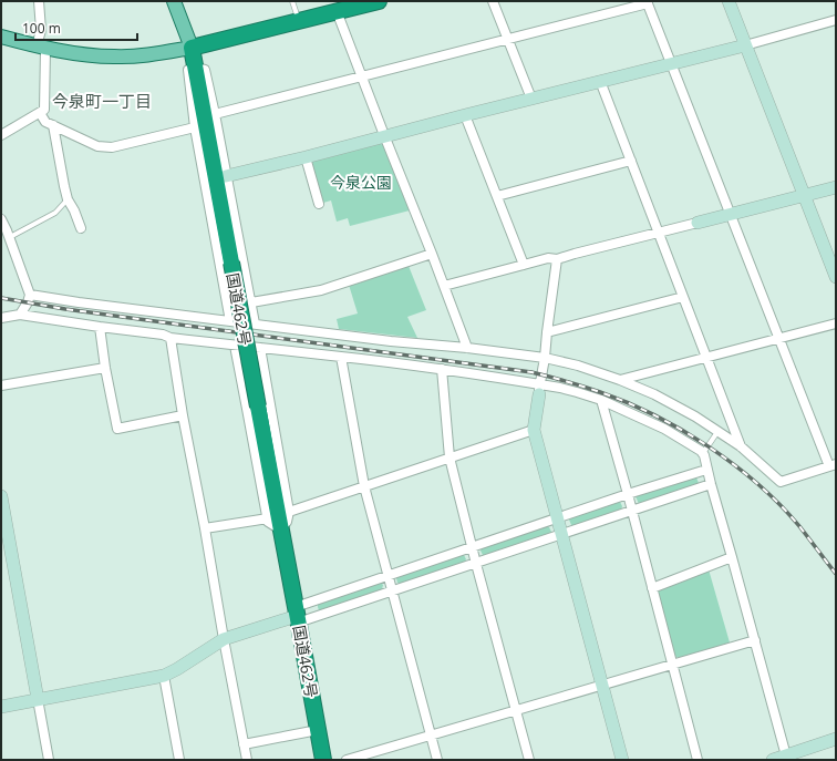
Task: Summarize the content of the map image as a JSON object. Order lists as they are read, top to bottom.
{
  "streets": {
    "highway": ["国道462号"]
  },
  "districts": ["今泉町一丁目"],
  "parks": ["今泉公園"],
  "scale_bar": "100 m"
}
